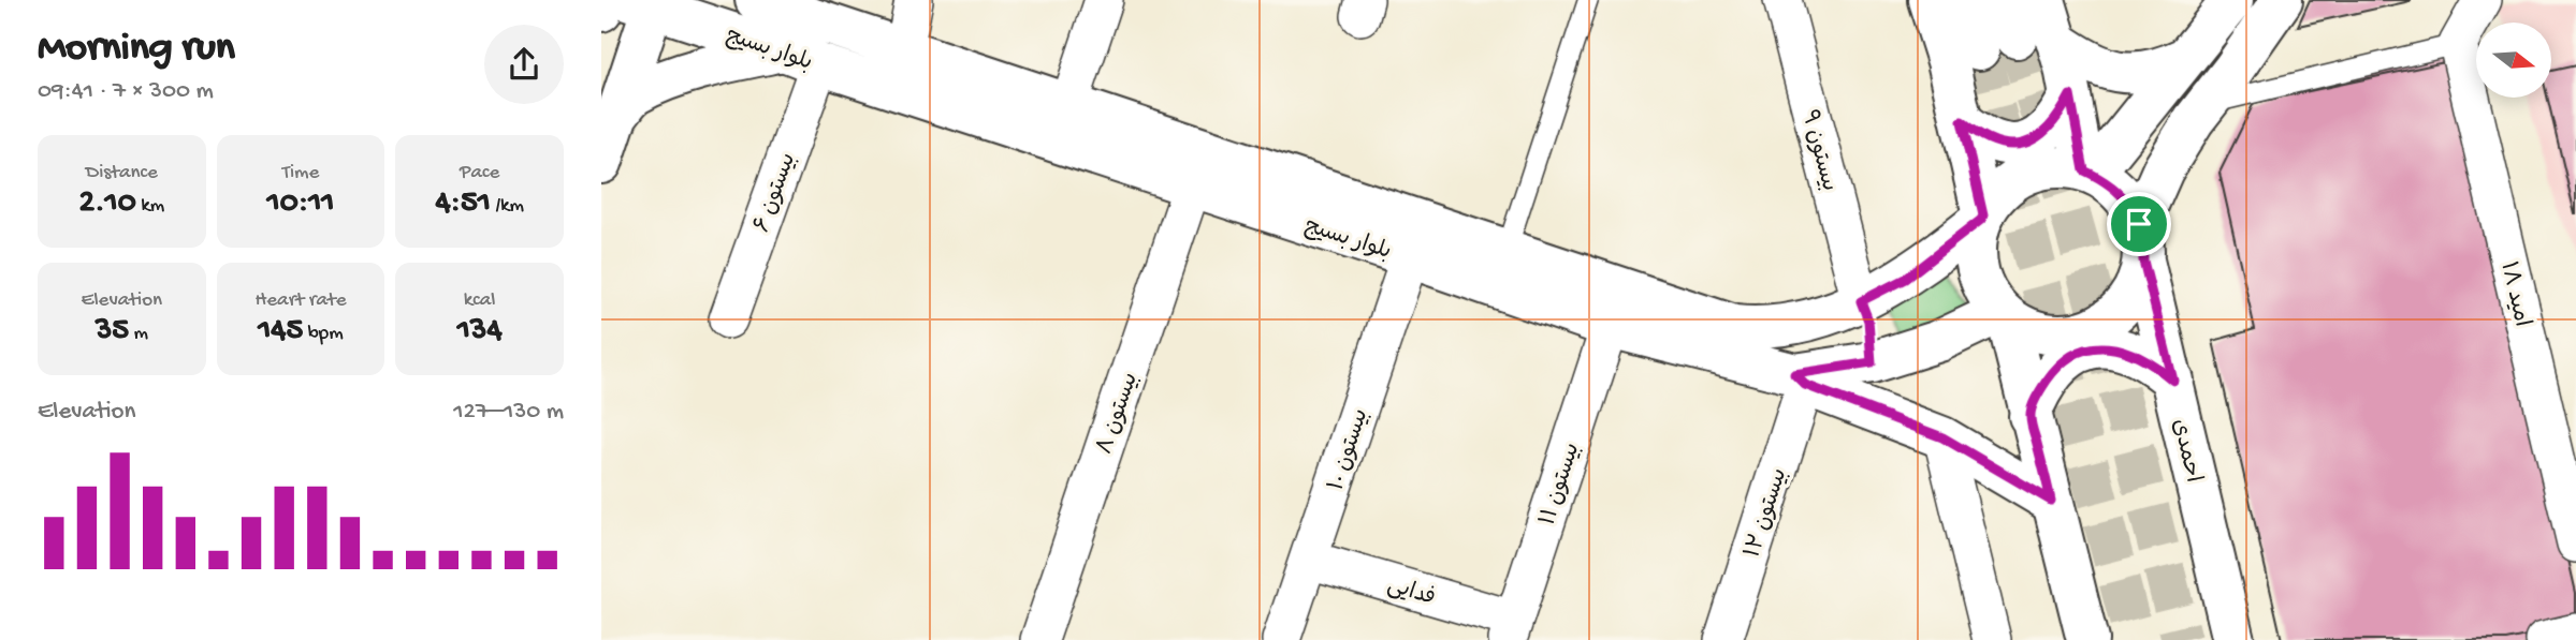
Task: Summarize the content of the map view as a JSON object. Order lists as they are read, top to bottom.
{
  "streets": {
    "main road": ["بلوار بسیج", "احمدی"],
    "street": [
      "بیستون ۹",
      "بیستون ۶",
      "امید ۱۸",
      "بیستون ۸",
      "بیستون ۱۰",
      "بیستون ۱۱",
      "بیستون ۱۲",
      "فدایی"
    ]
  },
  "crossings": [
    ["بلوار بسیج", "بیستون ۹"],
    ["بلوار بسیج", "بیستون ۶"],
    ["بلوار بسیج", "بیستون ۸"],
    ["بلوار بسیج", "بیستون ۱۰"],
    ["بلوار بسیج", "احمدی"],
    ["بلوار بسیج", "بیستون ۱۱"],
    ["بلوار بسیج", "بیستون ۱۲"],
    ["بیستون ۱۰", "فدایی"],
    ["بیستون ۱۱", "فدایی"]
  ],
  "north": "right",
  "page": {
    "heading": ["Morning run", "09:41 · 7 × 300 m"],
    "stats": [
      ["Distance", "2.10 km"],
      ["Time", "10:11"],
      ["Pace", "4:51 /km"],
      ["Elevation", "35 m"],
      ["Heart rate", "145 bpm"],
      ["kcal", "134"]
    ],
    "chart": ["Elevation", "127–130 m"]
  }
}
